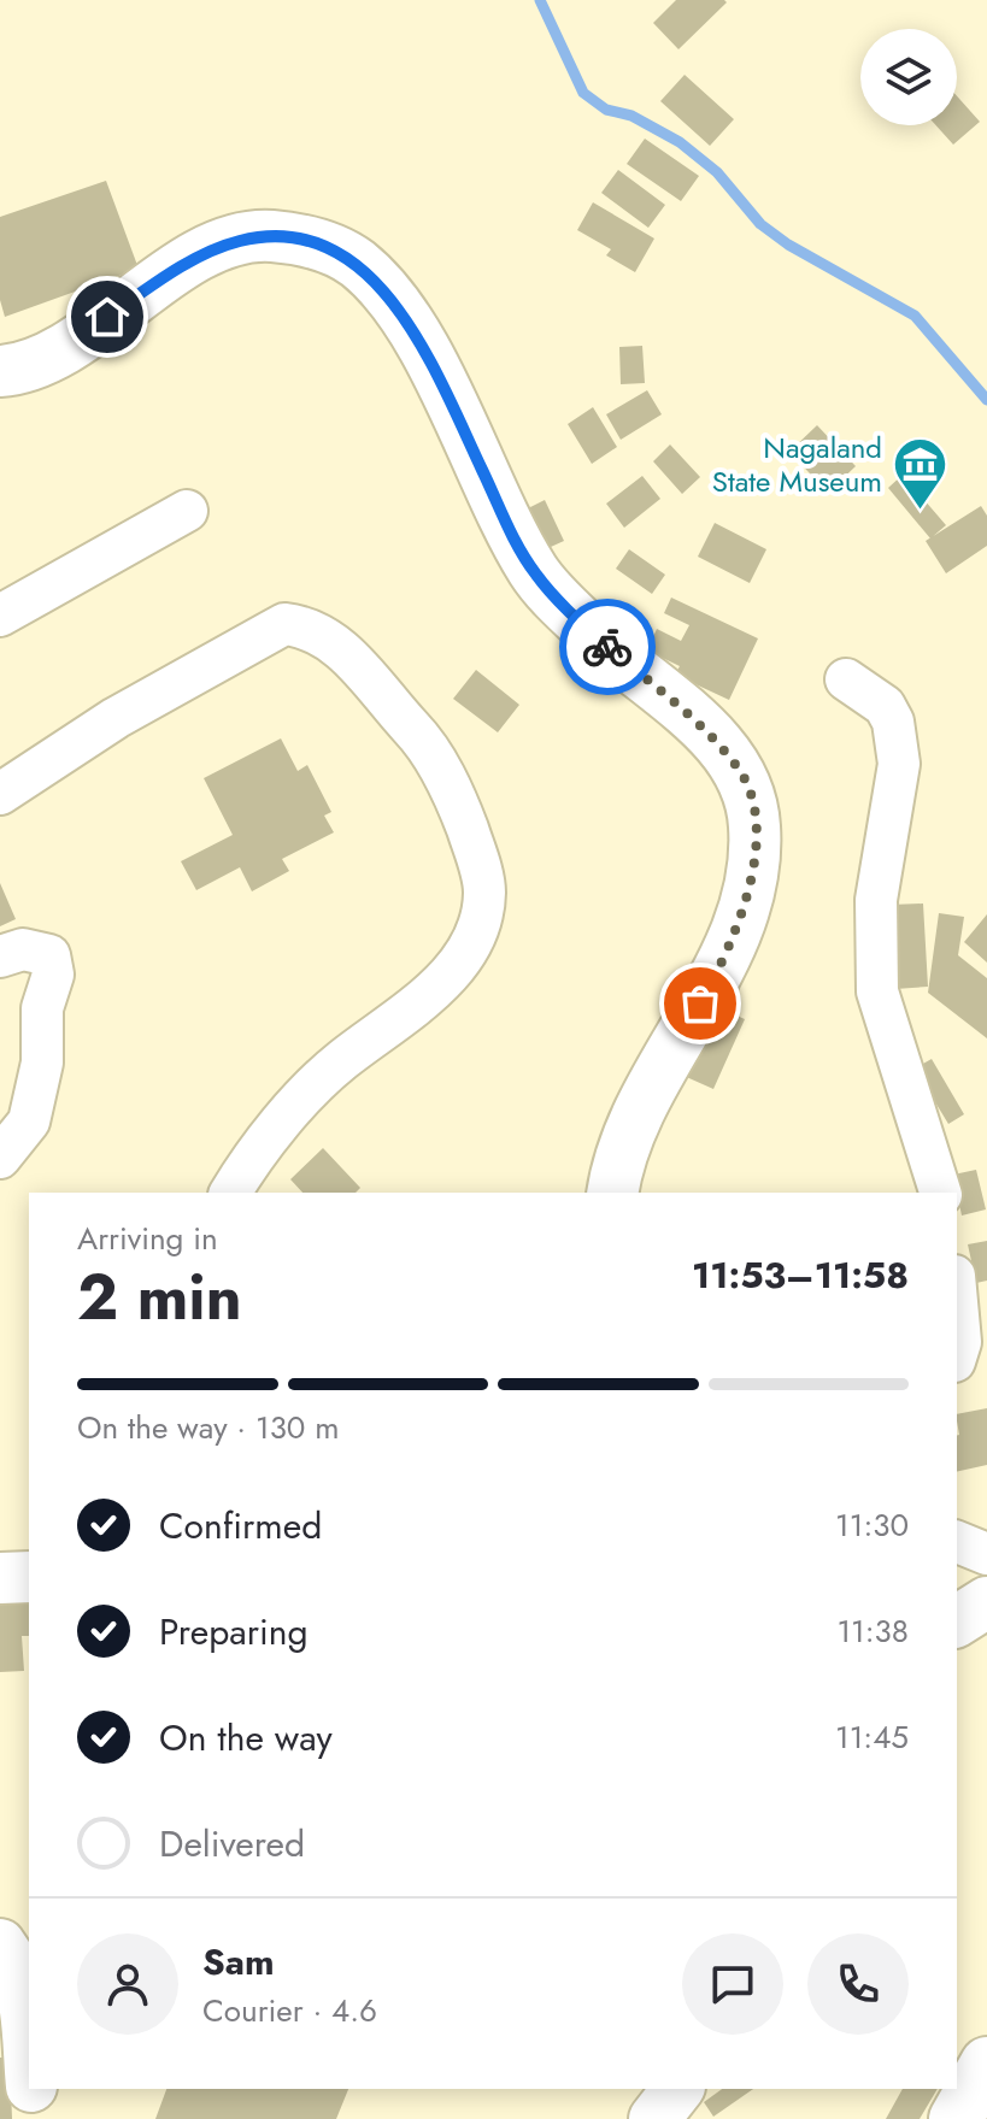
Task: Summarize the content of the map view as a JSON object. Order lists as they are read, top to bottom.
{
  "places": {
    "museum": ["Nagaland State Museum"]
  },
  "page": {
    "heading": ["2 min", "Arriving in", "11:53–11:58"],
    "panel": ["Sam", "Courier · 4.6"],
    "bar": "On the way · 130 m",
    "list": [
      ["Confirmed", "11:30"],
      ["Preparing", "11:38"],
      ["On the way", "11:45"],
      "Delivered"
    ]
  }
}
